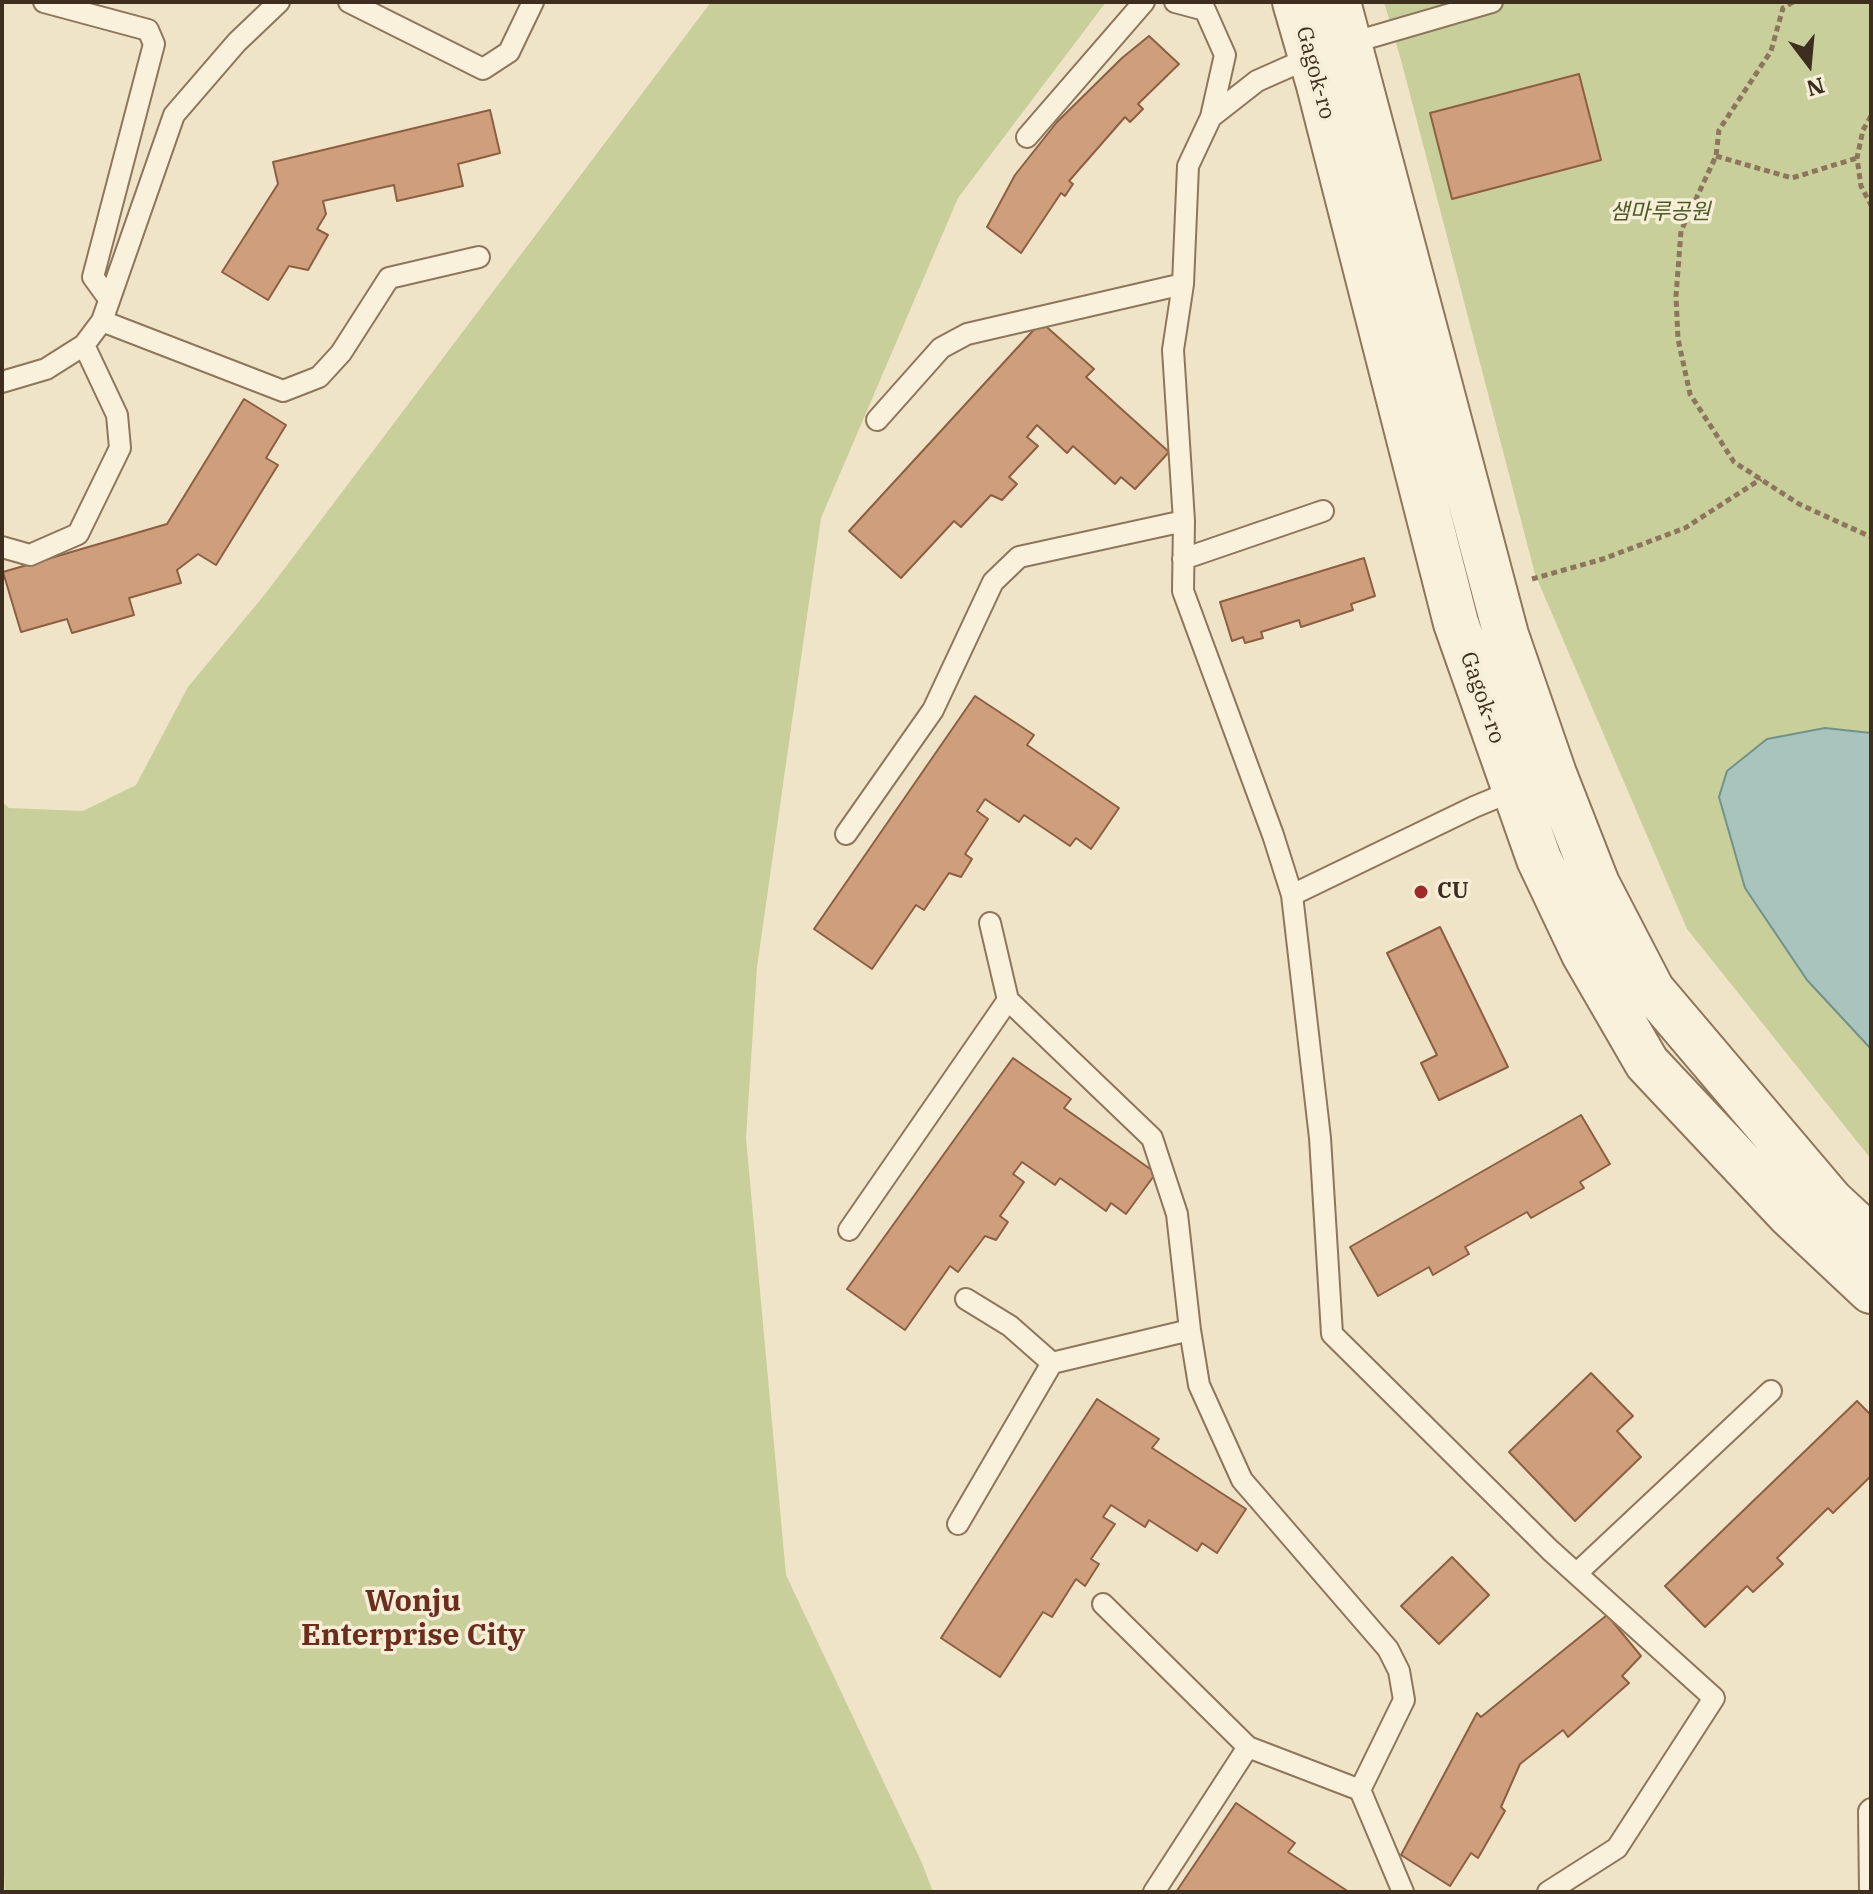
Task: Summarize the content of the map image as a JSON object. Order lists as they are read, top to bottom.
{
  "streets": {
    "street": ["Gagok-ro"]
  },
  "districts": ["Wonju Enterprise City"],
  "parks": ["샘마루공원"],
  "places": ["CU"],
  "north": "bottom"
}
